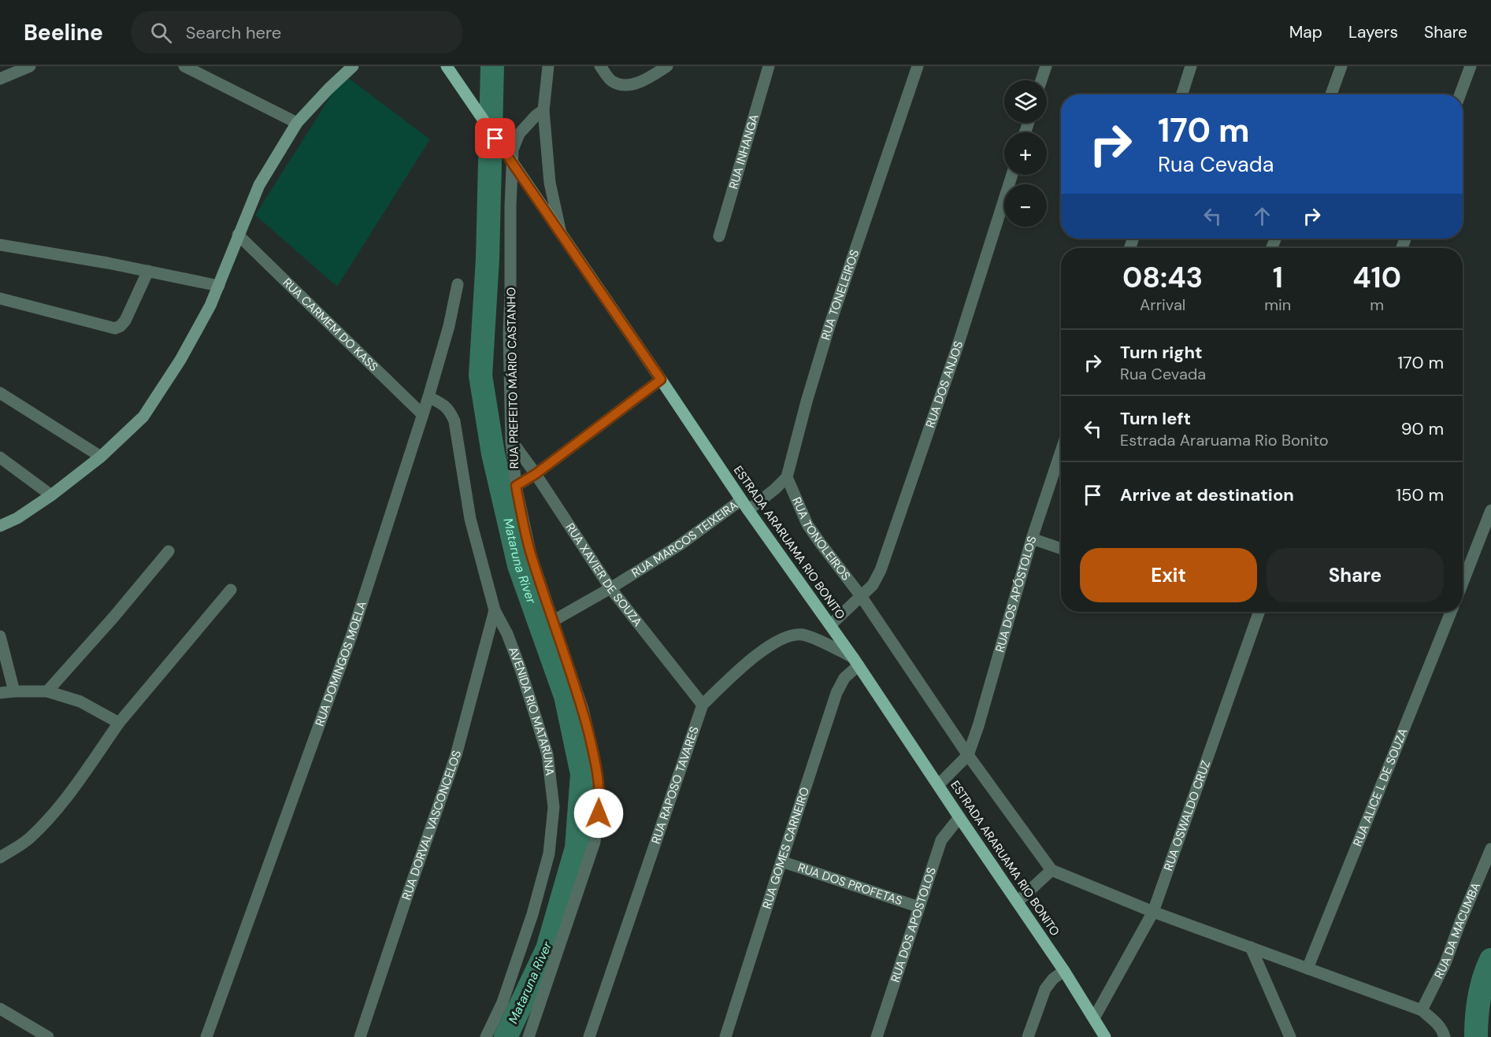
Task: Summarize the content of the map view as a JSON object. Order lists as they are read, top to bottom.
{
  "streets": {
    "main road": ["ESTRADA ARARUAMA RIO BONITO"],
    "street": [
      "RUA INHANGA",
      "RUA TONELEIROS",
      "RUA CARMEM DO KASS",
      "RUA PREFEITO MÁRIO CASTANHO",
      "RUA DOS ANJOS",
      "RUA TONOLEIROS",
      "RUA MARCOS TEIXEIRA",
      "RUA XAVIER DE SOUZA",
      "RUA DOS APÓSTOLOS",
      "RUA DOMINGOS MOELA",
      "AVENIDA RIO MATARUNA",
      "RUA RAPOSO TAVARES",
      "RUA ALICE L DE SOUZA",
      "RUA OSWALDO CRUZ",
      "RUA DORVAL VASCONCELOS",
      "RUA GOMES CARNEIRO",
      "RUA DOS PROFETAS",
      "RUA DOS APOSTOLOS",
      "RUA DA MACUMBA"
    ]
  },
  "crossings": [
    ["RUA TONELEIROS", "RUA TONOLEIROS"],
    ["RUA CARMEM DO KASS", "RUA DOMINGOS MOELA"],
    ["RUA PREFEITO MÁRIO CASTANHO", "RUA MARCOS TEIXEIRA"],
    ["RUA PREFEITO MÁRIO CASTANHO", "RUA XAVIER DE SOUZA"],
    ["RUA DOS ANJOS", "RUA TONOLEIROS"],
    ["RUA DOS ANJOS", "ESTRADA ARARUAMA RIO BONITO"],
    ["RUA MARCOS TEIXEIRA", "ESTRADA ARARUAMA RIO BONITO"],
    ["RUA MARCOS TEIXEIRA", "RUA XAVIER DE SOUZA"],
    ["ESTRADA ARARUAMA RIO BONITO", "RUA DOS APÓSTOLOS"],
    ["ESTRADA ARARUAMA RIO BONITO", "RUA RAPOSO TAVARES"],
    ["ESTRADA ARARUAMA RIO BONITO", "RUA OSWALDO CRUZ"],
    ["ESTRADA ARARUAMA RIO BONITO", "RUA GOMES CARNEIRO"],
    ["ESTRADA ARARUAMA RIO BONITO", "RUA DOS APOSTOLOS"],
    ["RUA XAVIER DE SOUZA", "RUA RAPOSO TAVARES"],
    ["RUA DOMINGOS MOELA", "AVENIDA RIO MATARUNA"],
    ["AVENIDA RIO MATARUNA", "RUA DORVAL VASCONCELOS"],
    ["RUA RAPOSO TAVARES", "RUA GOMES CARNEIRO"],
    ["RUA GOMES CARNEIRO", "RUA DOS PROFETAS"],
    ["RUA DOS PROFETAS", "RUA DOS APOSTOLOS"]
  ],
  "water": ["Mataruna River"],
  "page": {
    "header": "Beeline",
    "search": "Search here",
    "nav": ["Map", "Layers", "Share"],
    "map_buttons": ["+", "−"],
    "turn": ["170 m", "Rua Cevada"],
    "eta": [
      "08:43",
      "Arrival",
      "1",
      "min",
      "410",
      "m"
    ],
    "list": [
      {
        "name": "Turn right",
        "note": "Rua Cevada",
        "value": "170 m"
      },
      {
        "name": "Turn left",
        "note": "Estrada Araruama Rio Bonito",
        "value": "90 m"
      },
      {
        "name": "Arrive at destination",
        "value": "150 m"
      }
    ],
    "buttons": ["Exit", "Share"]
  }
}
